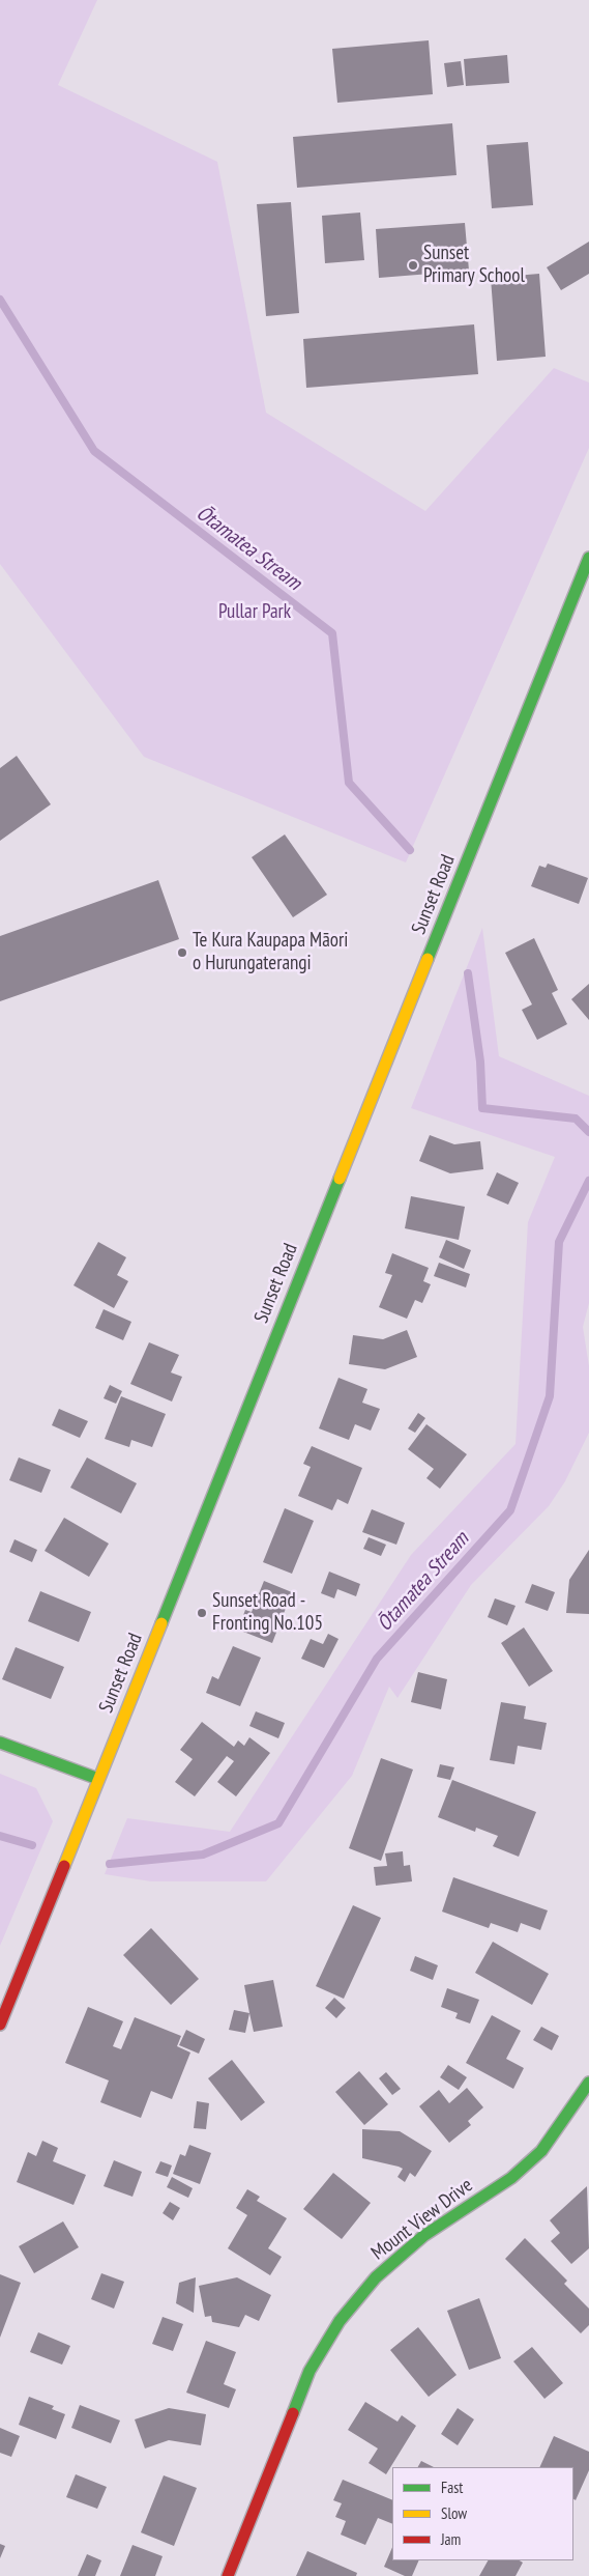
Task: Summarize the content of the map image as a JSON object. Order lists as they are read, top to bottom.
{
  "streets": {
    "main road": ["Sunset Road", "Mount View Drive"]
  },
  "water": ["Ōtamatea Stream"],
  "parks": ["Pullar Park"],
  "places": ["Sunset Primary School", "Te Kura Kaupapa Māori o Hurungaterangi", "Sunset Road - Fronting No.105"],
  "legend": ["Fast", "Slow", "Jam"]
}
